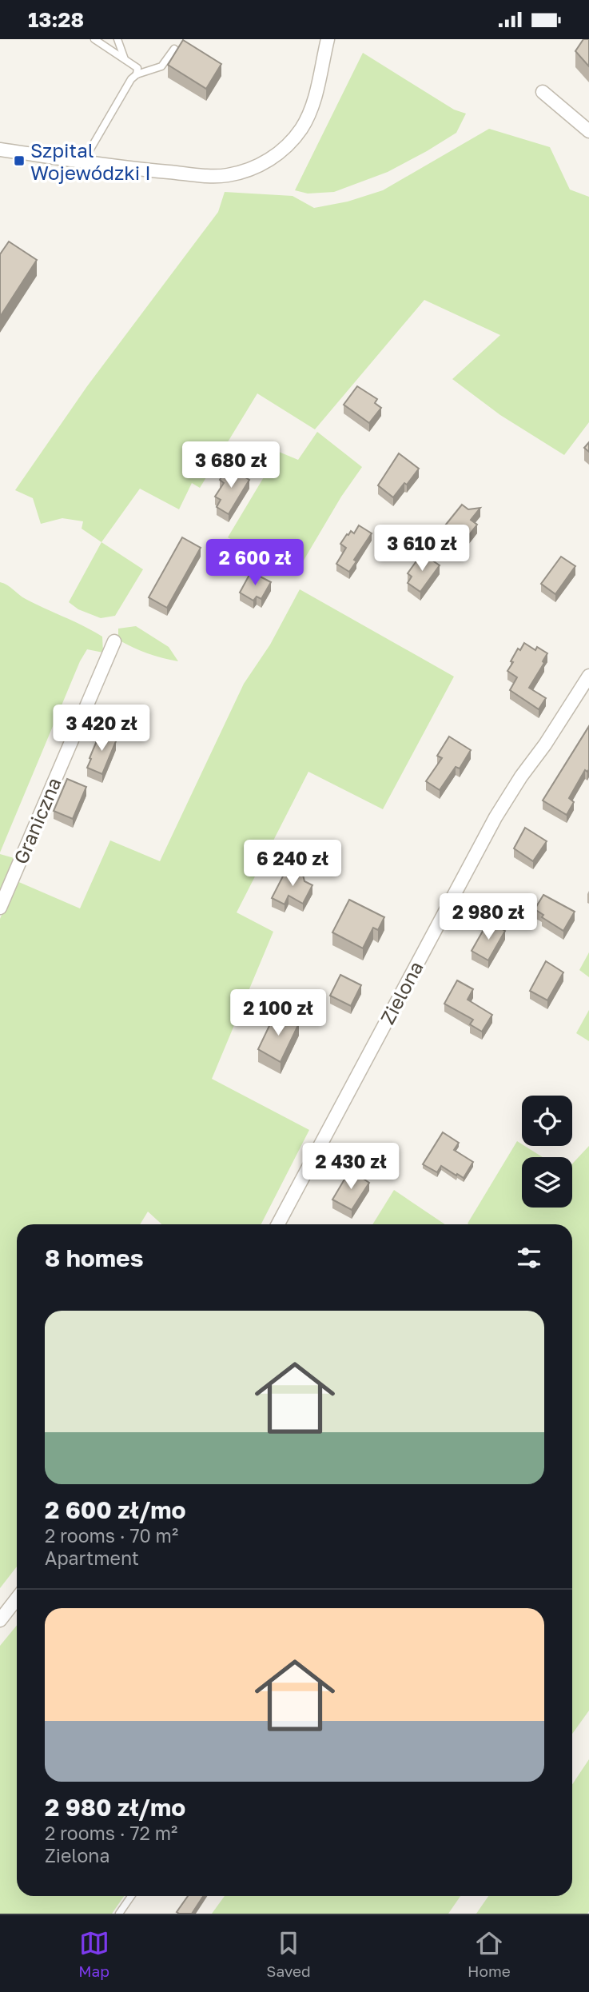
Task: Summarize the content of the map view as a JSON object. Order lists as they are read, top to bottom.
{
  "streets": {
    "street": ["Graniczna", "Zielona"]
  },
  "places": {
    "transit": ["Szpital Wojewódzki I"]
  },
  "page": {
    "status": "13:28",
    "price": [
      "3 680 zł",
      "3 610 zł",
      "2 600 zł",
      "3 420 zł",
      "6 240 zł",
      "2 980 zł",
      "2 100 zł",
      "2 430 zł"
    ],
    "heading": "8 homes",
    "list": [
      {
        "name": "2 600 zł/mo",
        "note": "2 rooms · 70 m² · Apartment"
      },
      {
        "name": "2 980 zł/mo",
        "note": "2 rooms · 72 m² · Zielona"
      }
    ],
    "tabs": ["Map", "Saved", "Home"]
  }
}
